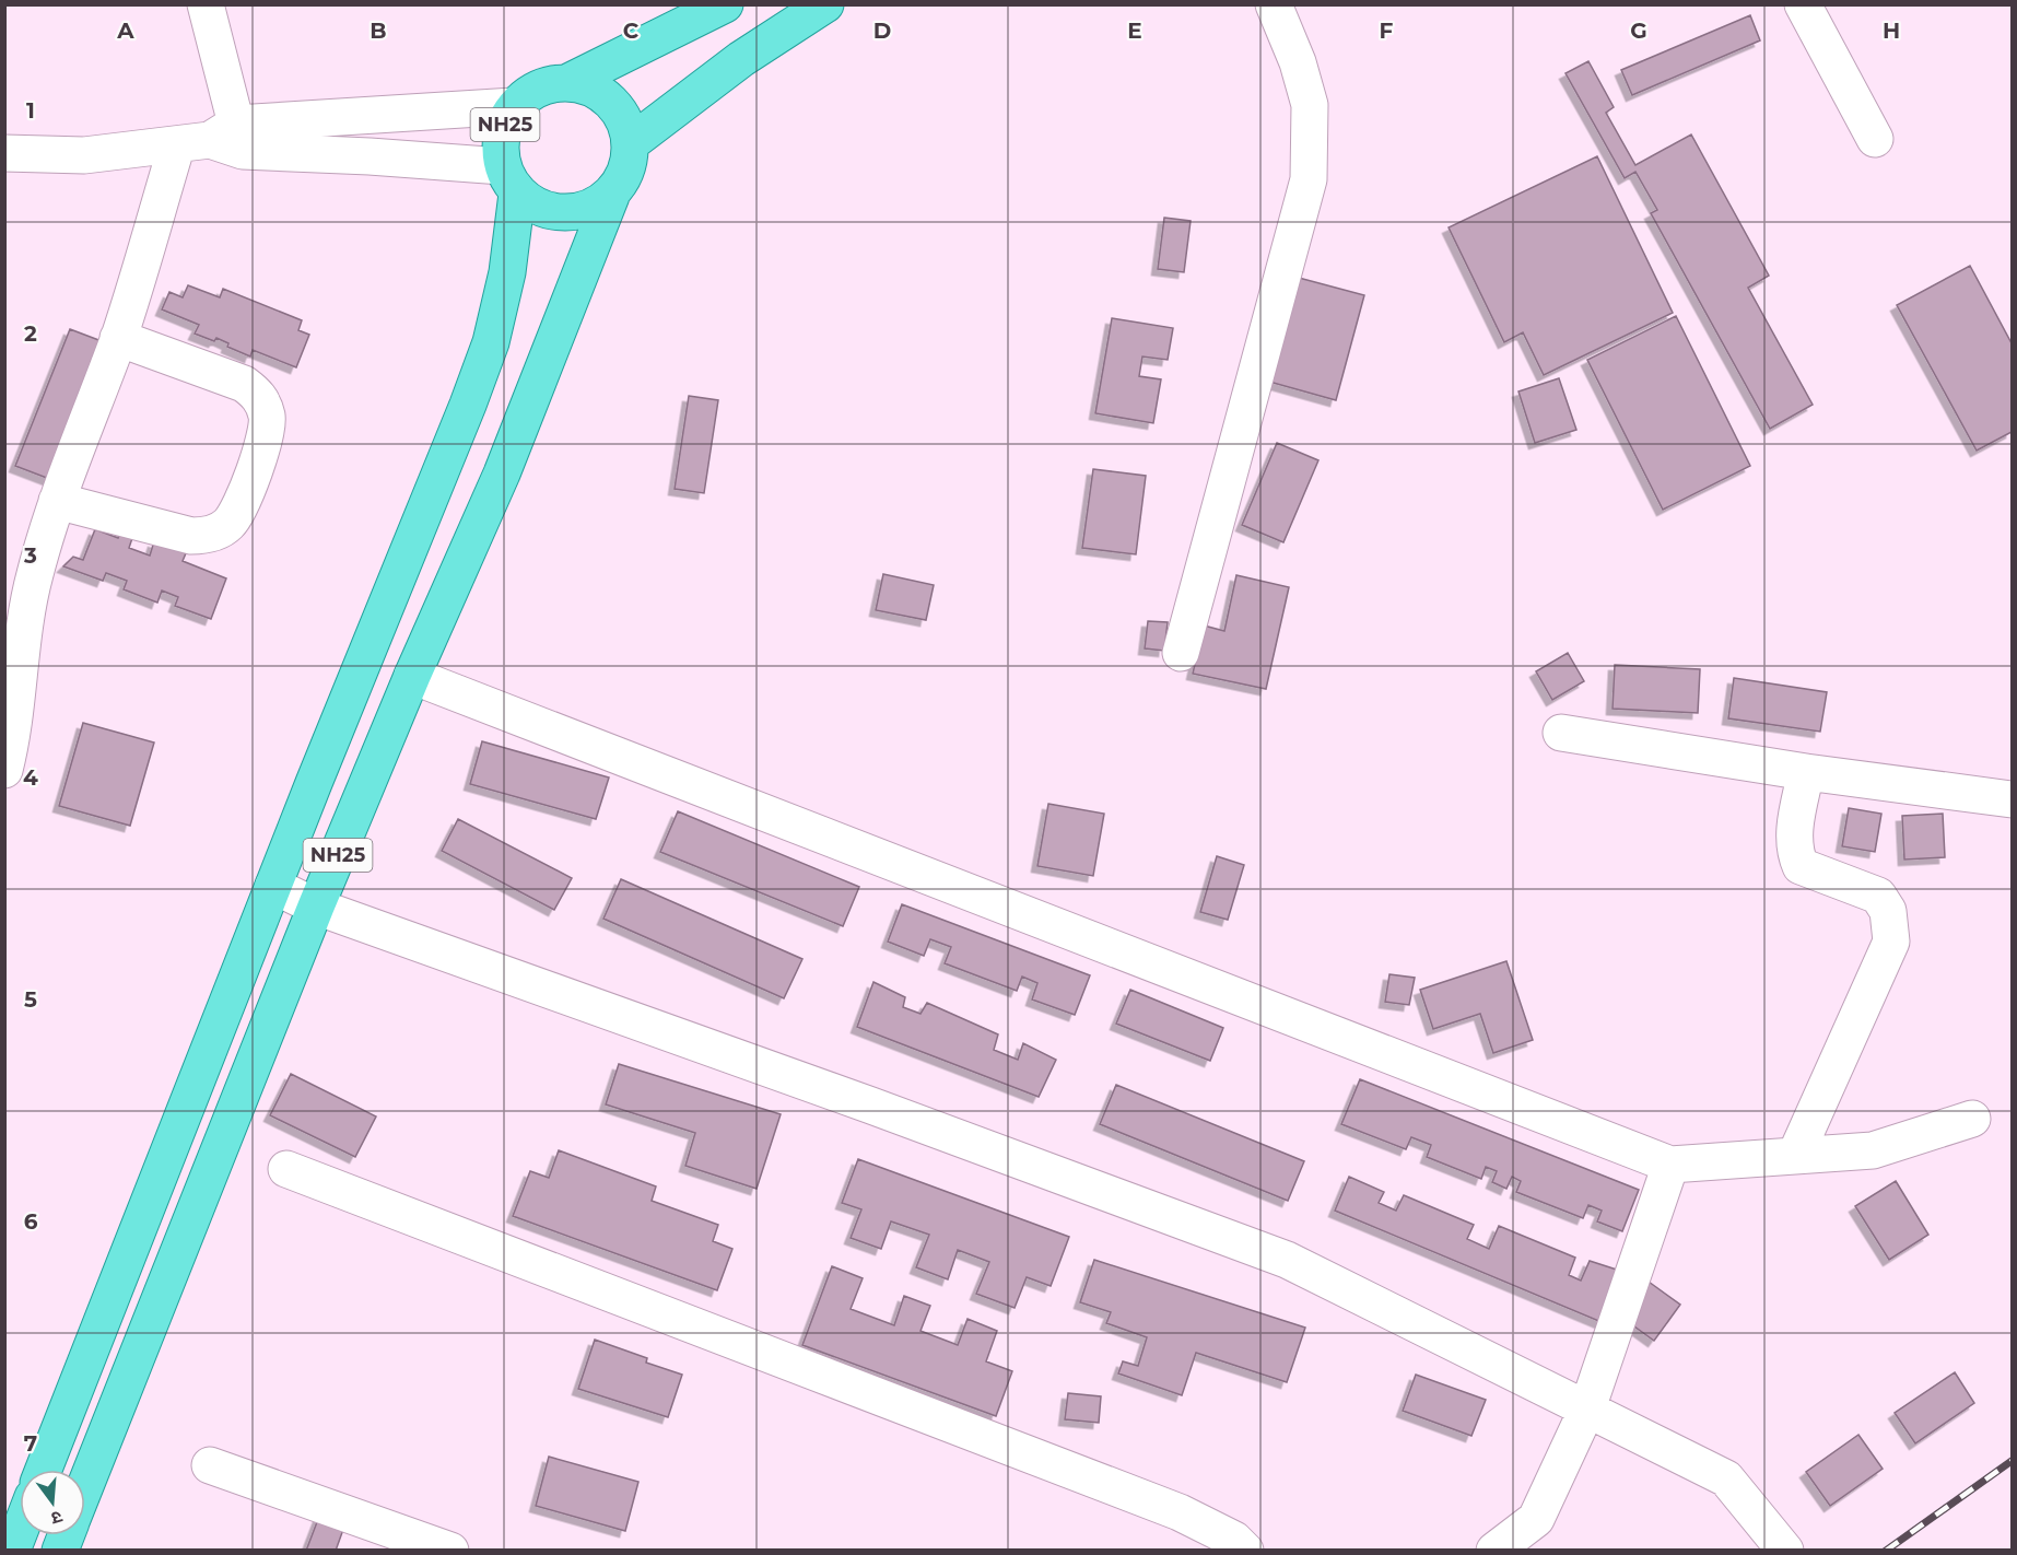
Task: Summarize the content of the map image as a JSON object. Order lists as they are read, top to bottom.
{
  "streets": {
    "main road": ["NH25"]
  },
  "north": "bottom",
  "grid": {
    "columns": [
      "A",
      "B",
      "C",
      "D",
      "E",
      "F",
      "G",
      "H"
    ],
    "rows": [
      "1",
      "2",
      "3",
      "4",
      "5",
      "6",
      "7"
    ]
  }
}
